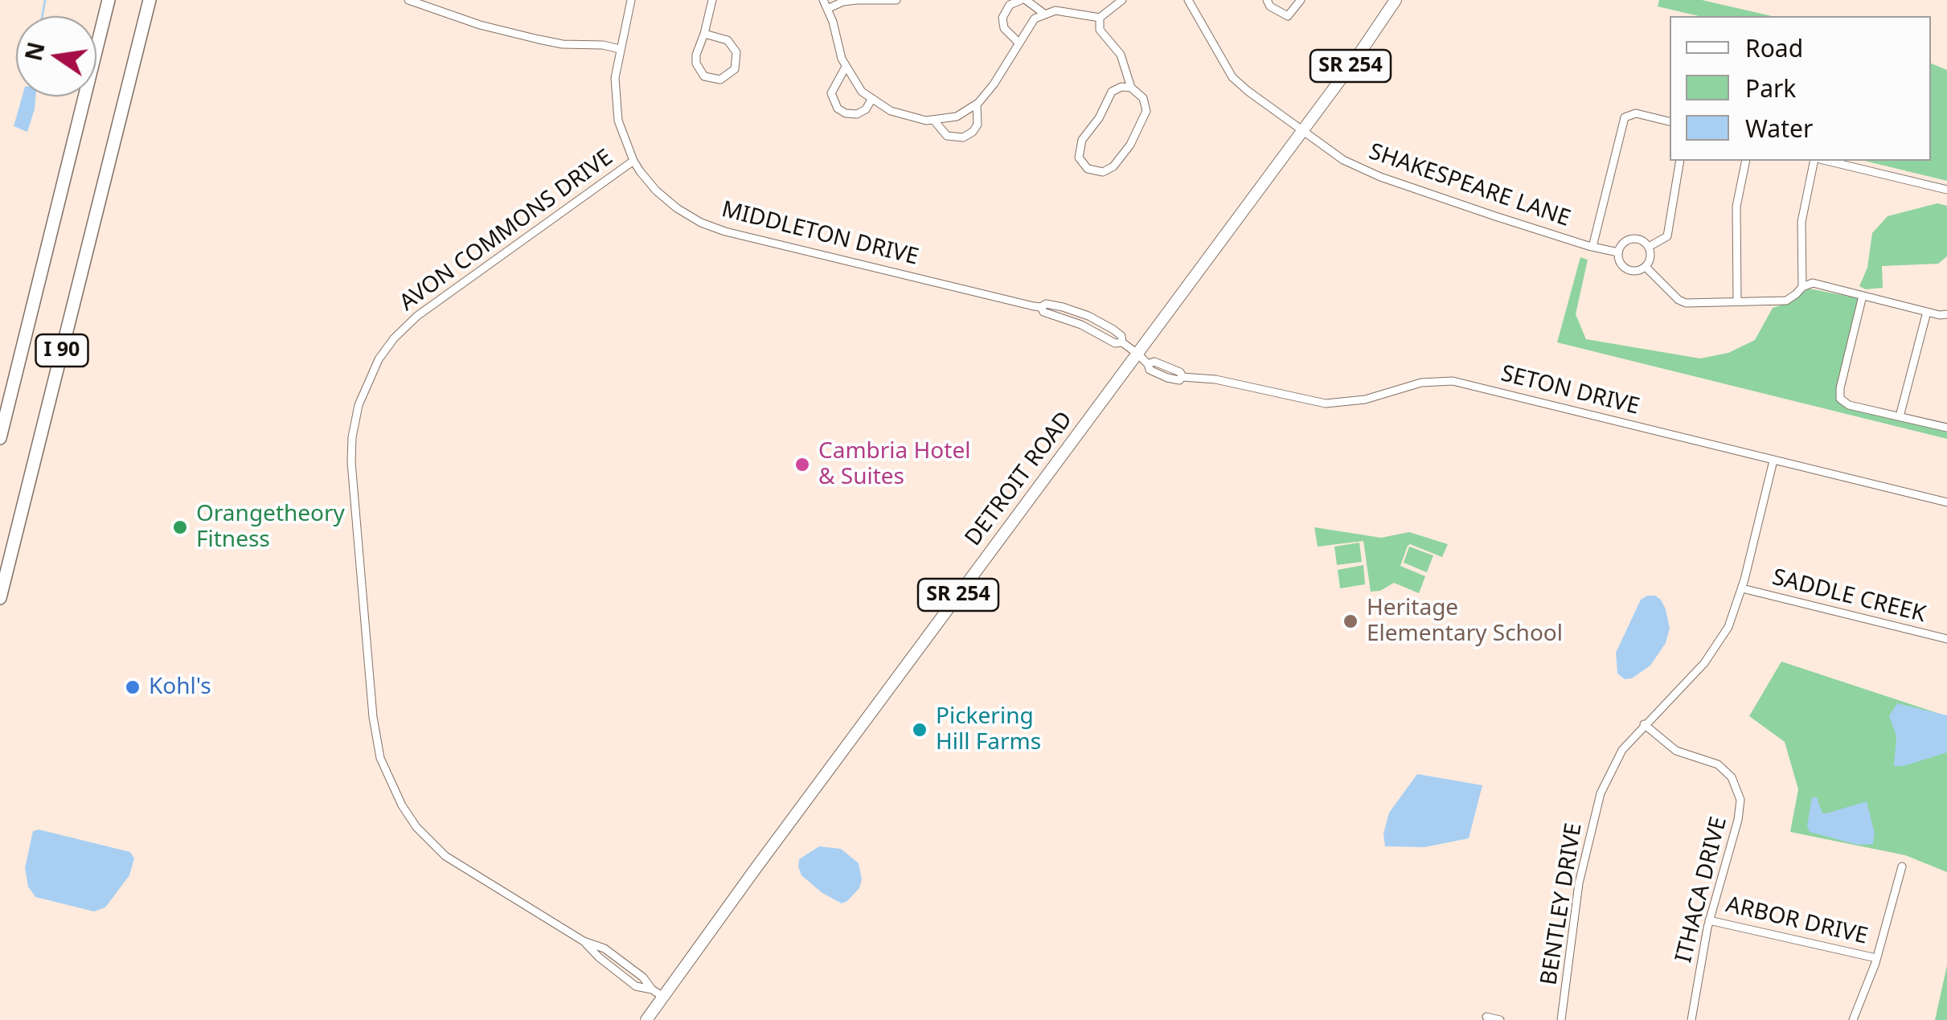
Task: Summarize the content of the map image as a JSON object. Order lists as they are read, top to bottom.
{
  "streets": {
    "highway": ["I 90"],
    "main road": ["SR 254", "DETROIT ROAD"],
    "street": [
      "SHAKESPEARE LANE",
      "AVON COMMONS DRIVE",
      "MIDDLETON DRIVE",
      "SETON DRIVE",
      "SADDLE CREEK",
      "ITHACA DRIVE",
      "BENTLEY DRIVE",
      "ARBOR DRIVE"
    ]
  },
  "crossings": [
    ["SHAKESPEARE LANE", "DETROIT ROAD"],
    ["AVON COMMONS DRIVE", "MIDDLETON DRIVE"],
    ["AVON COMMONS DRIVE", "DETROIT ROAD"],
    ["MIDDLETON DRIVE", "SETON DRIVE"],
    ["MIDDLETON DRIVE", "DETROIT ROAD"],
    ["SETON DRIVE", "DETROIT ROAD"],
    ["SETON DRIVE", "BENTLEY DRIVE"],
    ["SADDLE CREEK", "BENTLEY DRIVE"],
    ["ITHACA DRIVE", "BENTLEY DRIVE"],
    ["ITHACA DRIVE", "ARBOR DRIVE"]
  ],
  "places": [
    "Cambria Hotel & Suites",
    "Orangetheory Fitness",
    "Heritage Elementary School",
    "Kohl's",
    "Pickering Hill Farms"
  ],
  "legend": ["Road", "Park", "Water"],
  "north": "left"
}
